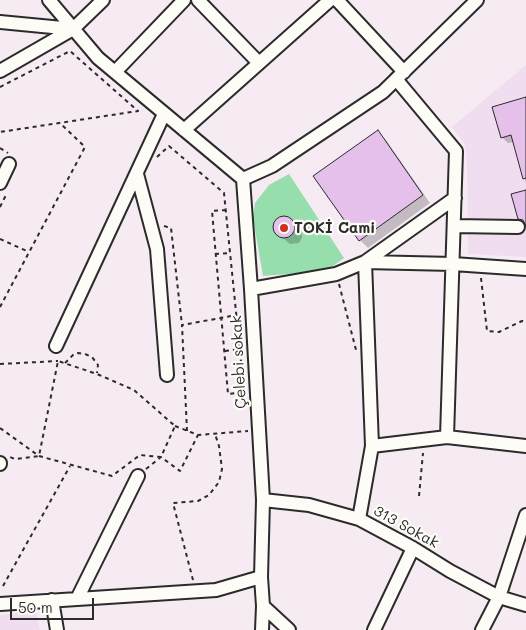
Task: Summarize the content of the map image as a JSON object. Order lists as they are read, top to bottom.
{
  "streets": {
    "street": ["Çelebi sokak", "313 Sokak"]
  },
  "crossings": [
    ["Çelebi sokak", "313 Sokak"]
  ],
  "places": ["TOKİ Cami"],
  "scale_bar": "50 m"
}
